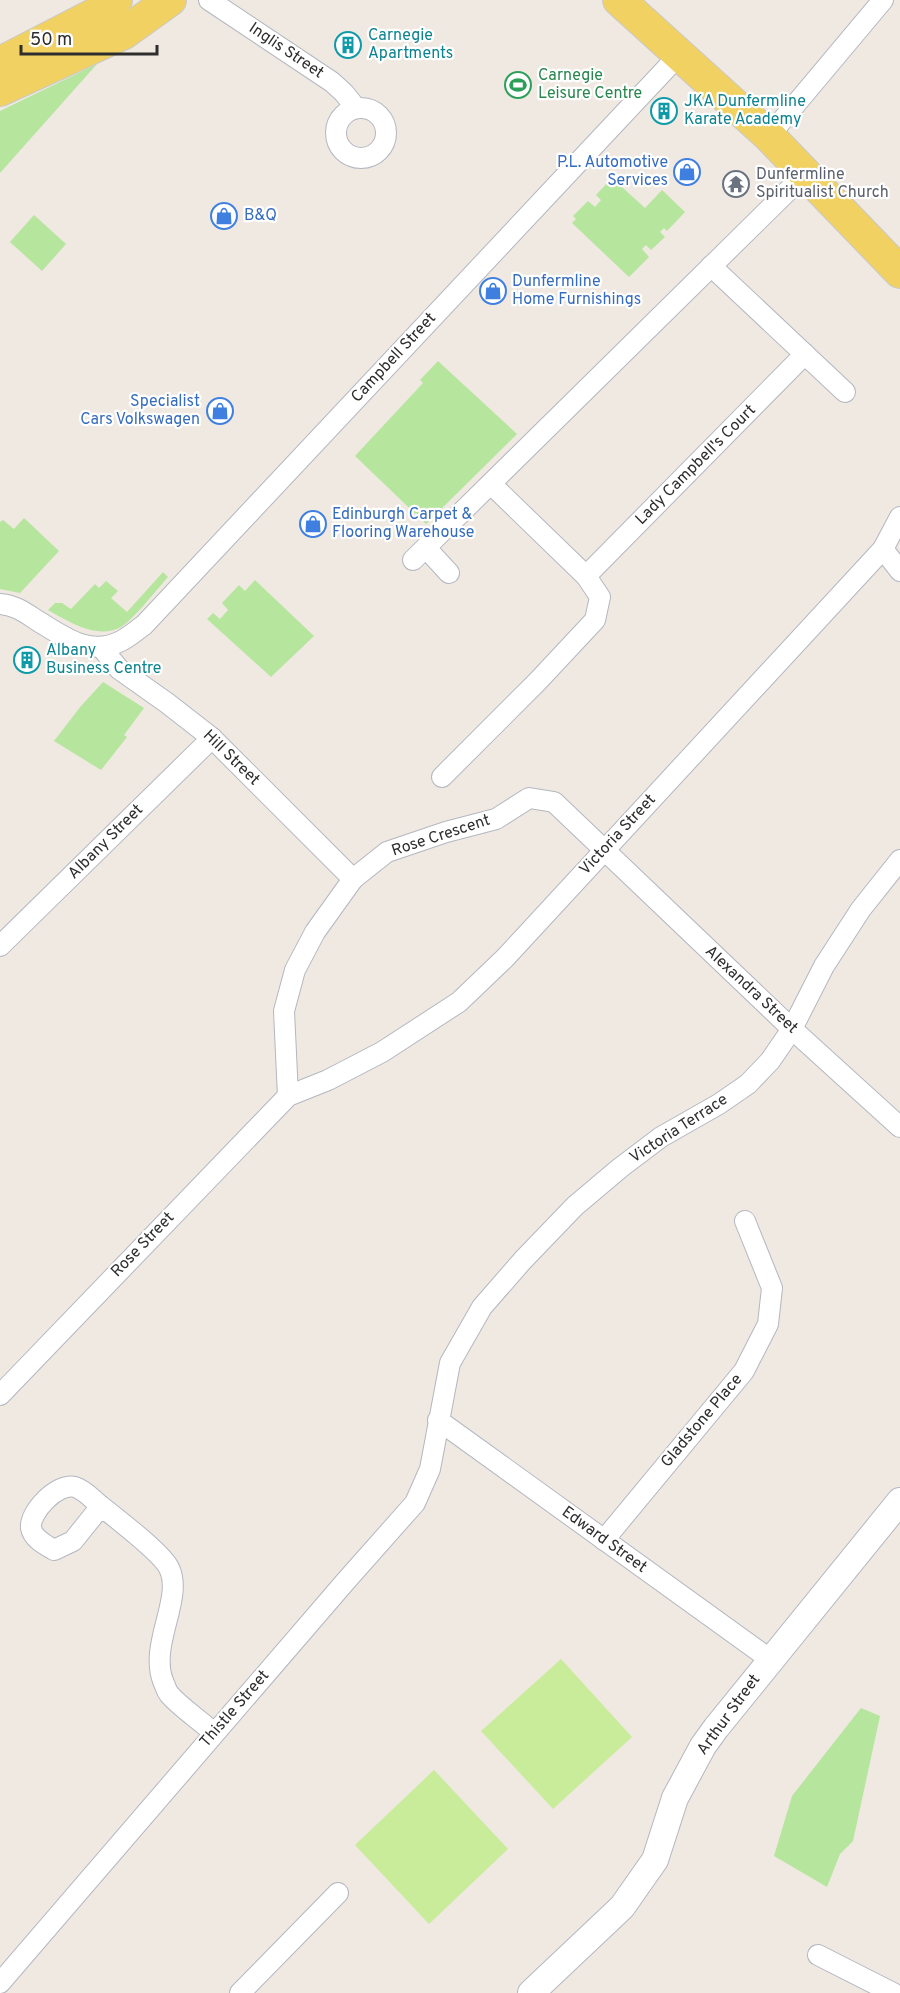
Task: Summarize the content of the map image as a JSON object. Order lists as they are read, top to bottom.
{
  "streets": {
    "street": [
      "Inglis Street",
      "Campbell Street",
      "Lady Campbell's Court",
      "Hill Street",
      "Victoria Street",
      "Rose Crescent",
      "Albany Street",
      "Alexandra Street",
      "Victoria Terrace",
      "Rose Street",
      "Gladstone Place",
      "Edward Street",
      "Thistle Street",
      "Arthur Street"
    ]
  },
  "crossings": [
    ["Campbell Street", "Hill Street"],
    ["Hill Street", "Rose Crescent"],
    ["Hill Street", "Albany Street"],
    ["Victoria Street", "Rose Crescent"],
    ["Victoria Street", "Alexandra Street"],
    ["Victoria Street", "Rose Street"],
    ["Rose Crescent", "Alexandra Street"],
    ["Rose Crescent", "Rose Street"],
    ["Alexandra Street", "Victoria Terrace"],
    ["Victoria Terrace", "Edward Street"],
    ["Victoria Terrace", "Thistle Street"],
    ["Gladstone Place", "Edward Street"],
    ["Edward Street", "Thistle Street"],
    ["Edward Street", "Arthur Street"]
  ],
  "places": {
    "building": ["Carnegie Apartments", "JKA Dunfermline Karate Academy", "Albany Business Centre"],
    "sports": ["Carnegie Leisure Centre"],
    "shop": [
      "P.L. Automotive Services",
      "B&Q",
      "Dunfermline Home Furnishings",
      "Specialist Cars Volkswagen",
      "Edinburgh Carpet & Flooring Warehouse"
    ],
    "temple": ["Dunfermline Spiritualist Church"]
  },
  "scale_bar": "50 m"
}
